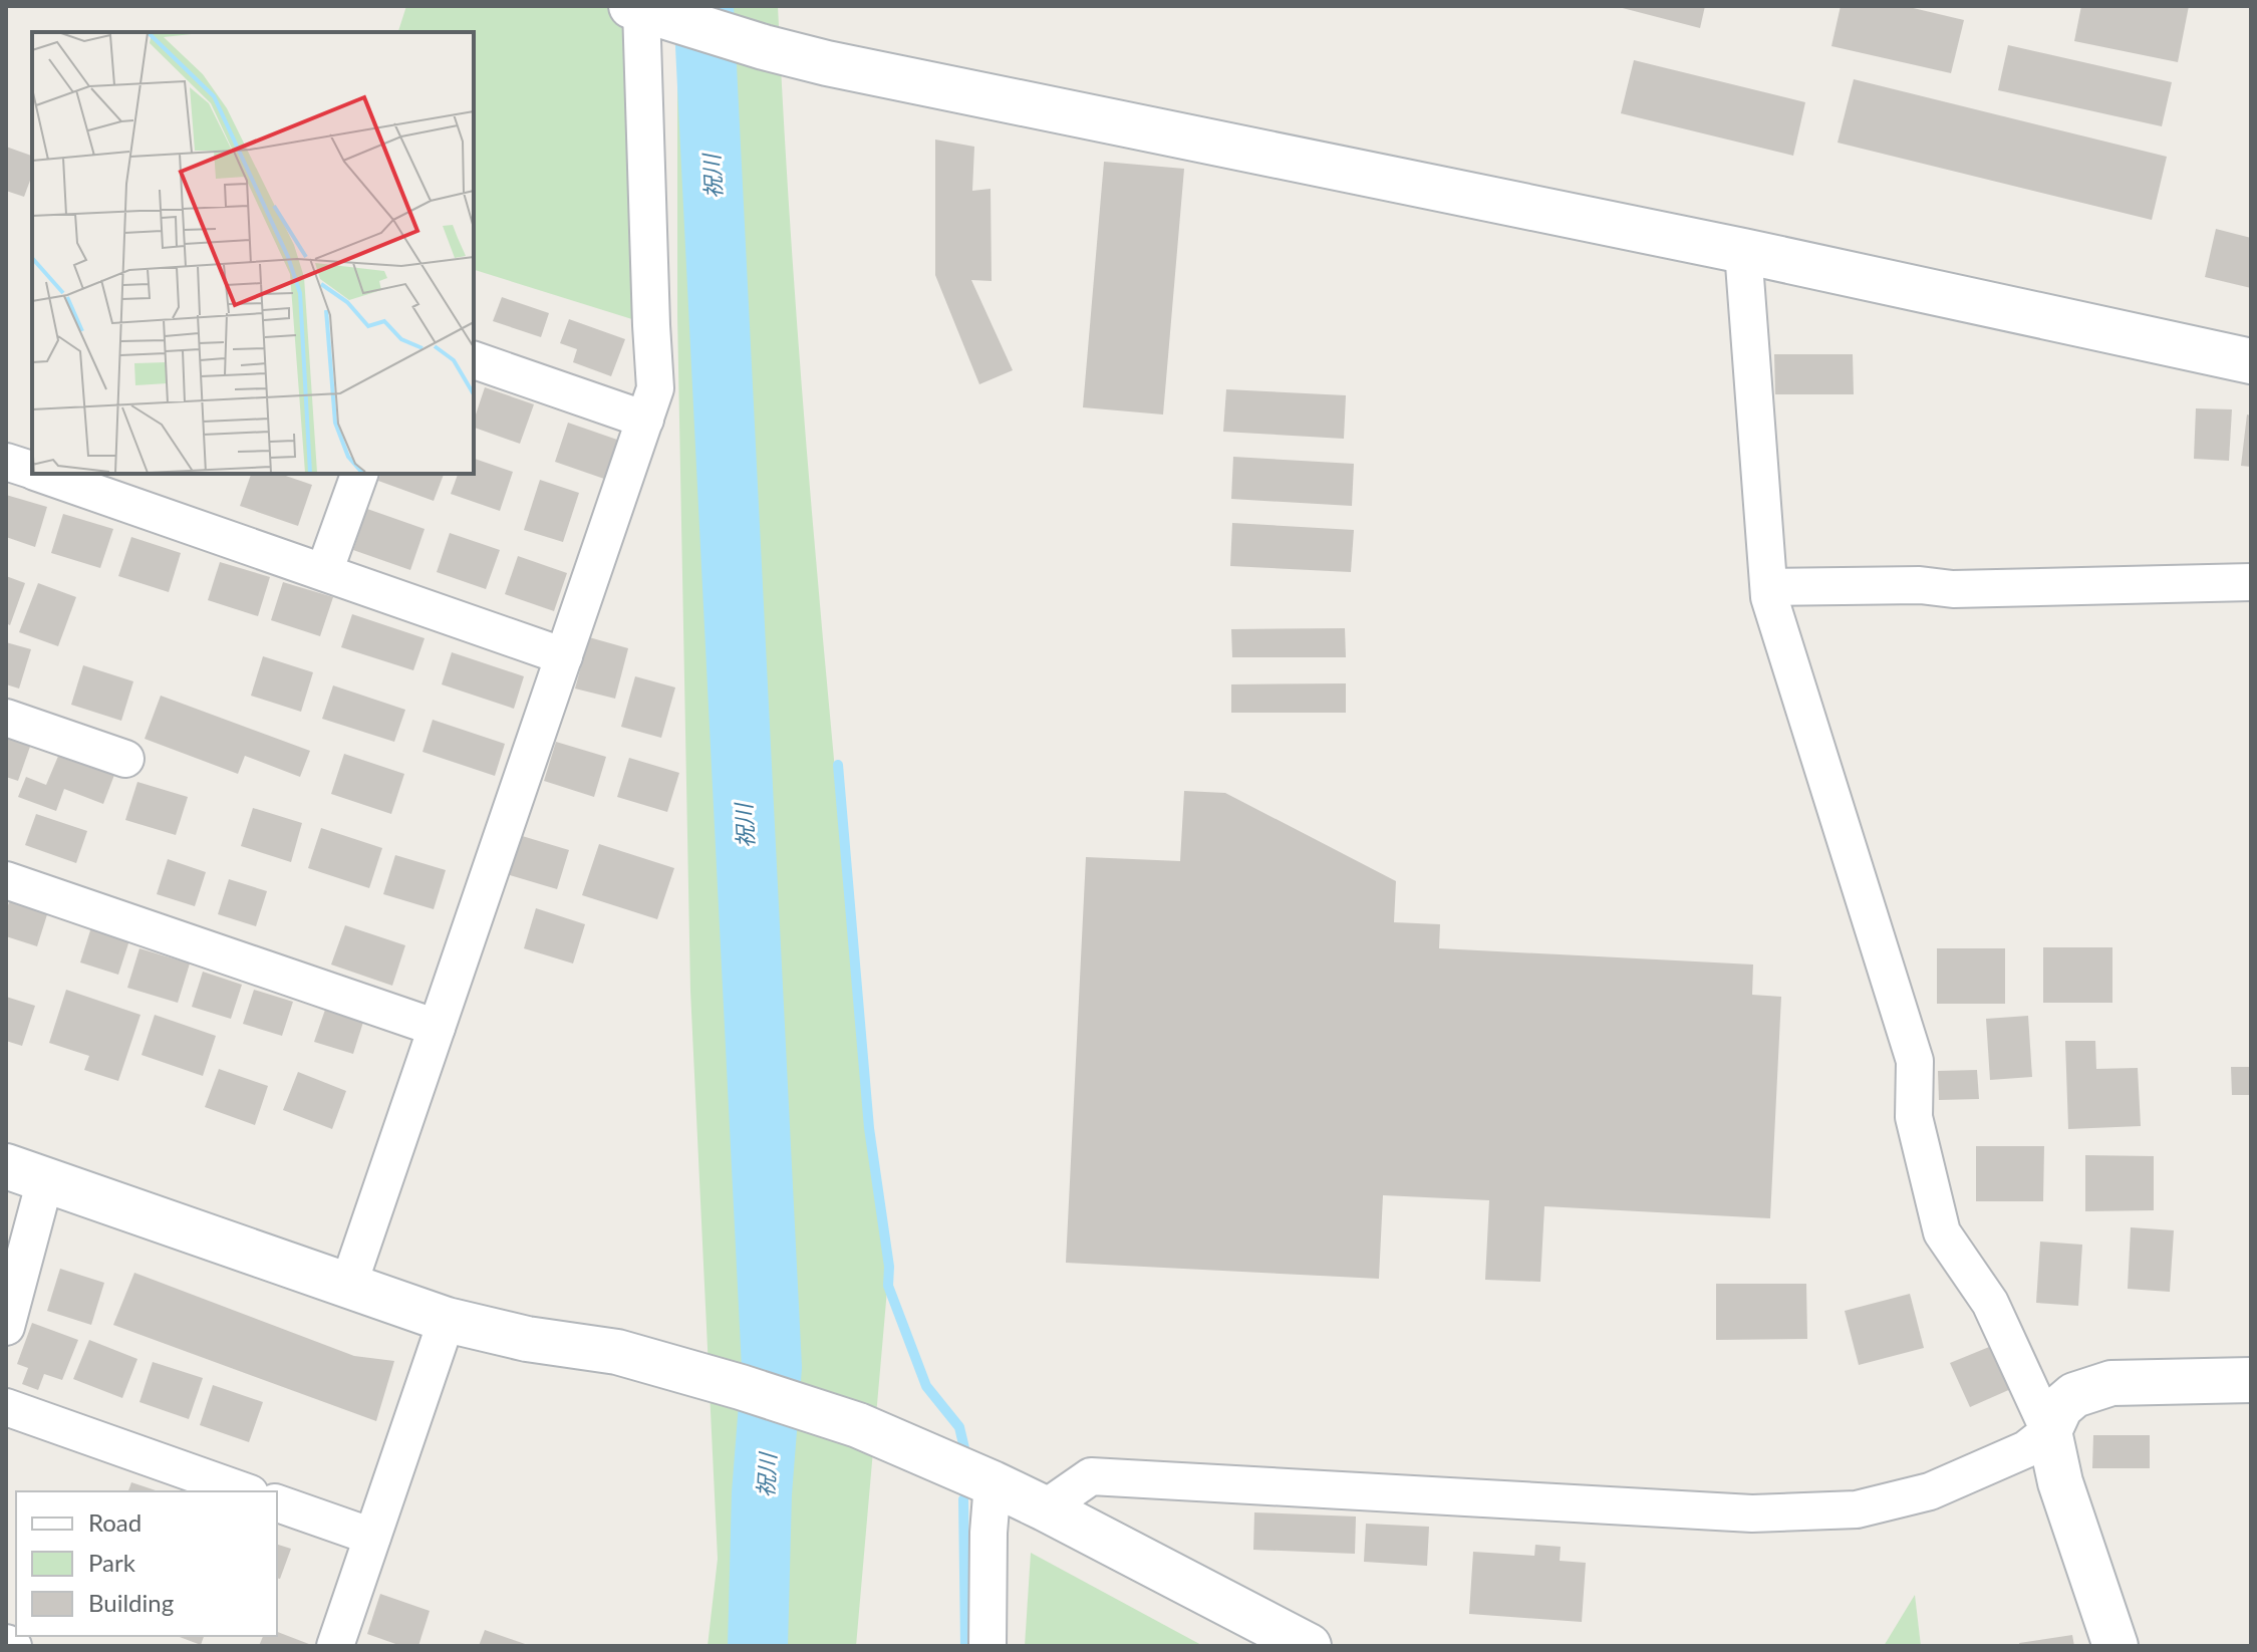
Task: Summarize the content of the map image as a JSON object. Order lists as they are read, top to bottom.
{
  "water": ["祝川"],
  "legend": ["Road", "Park", "Building"]
}
